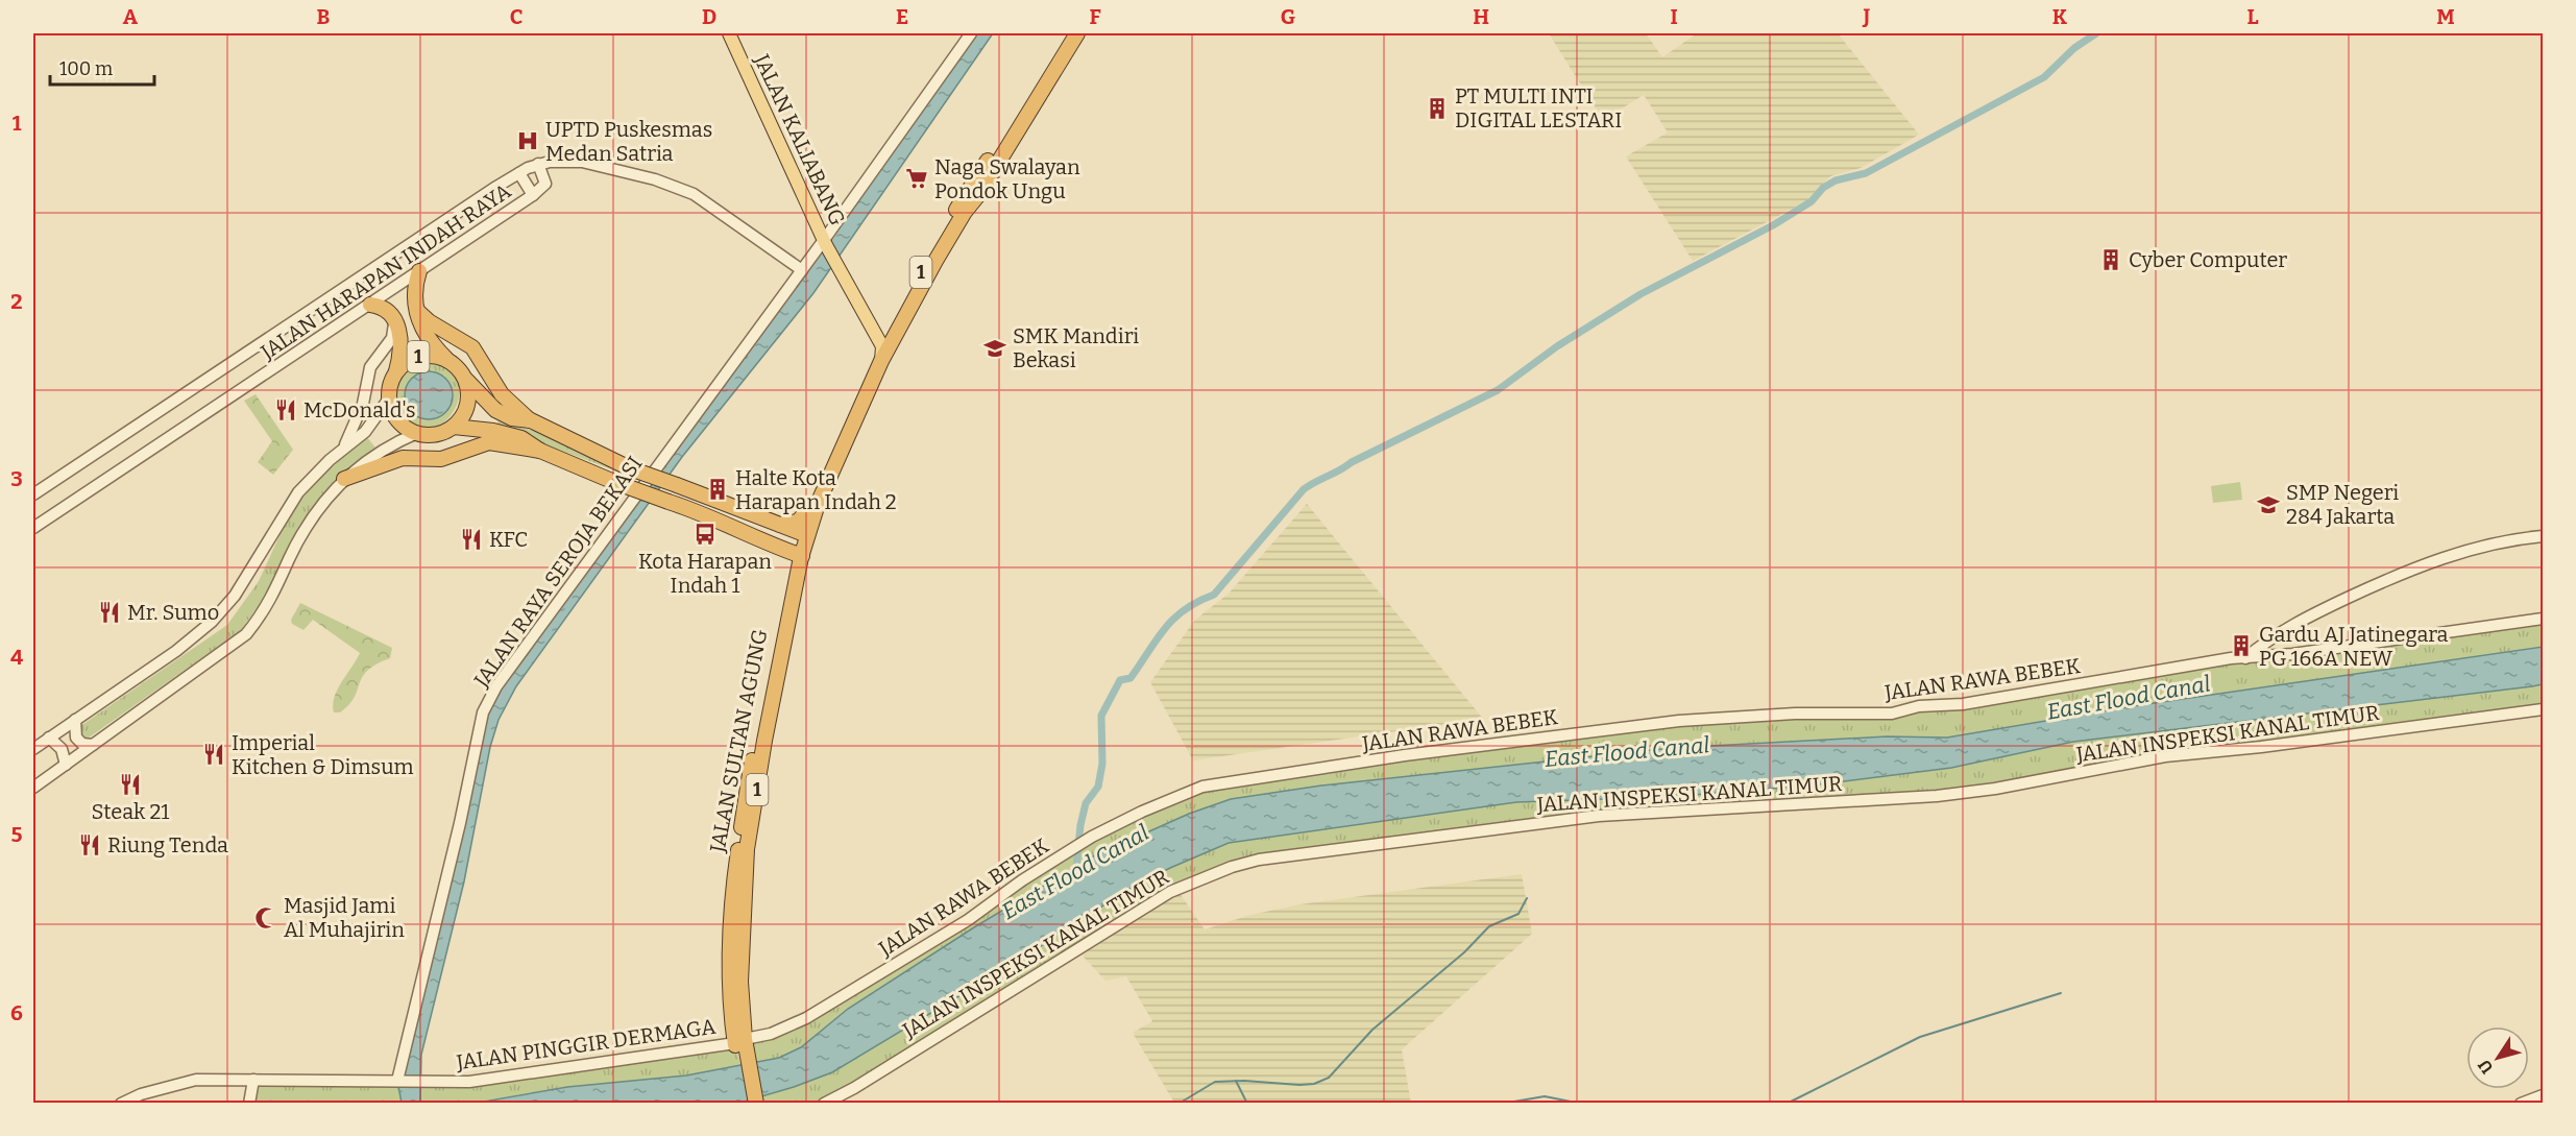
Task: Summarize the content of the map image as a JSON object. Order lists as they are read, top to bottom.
{
  "streets": {
    "highway": ["1", "JALAN SULTAN AGUNG"],
    "main road": ["JALAN KALIABANG"],
    "street": [
      "JALAN HARAPAN INDAH RAYA",
      "JALAN RAYA SEROJA BEKASI",
      "JALAN RAWA BEBEK",
      "JALAN INSPEKSI KANAL TIMUR",
      "JALAN PINGGIR DERMAGA"
    ]
  },
  "crossings": [
    ["JALAN KALIABANG", "JALAN RAYA SEROJA BEKASI"],
    ["JALAN KALIABANG", "JALAN SULTAN AGUNG"],
    ["1", "JALAN RAWA BEBEK"],
    ["1", "JALAN SULTAN AGUNG"],
    ["1", "JALAN PINGGIR DERMAGA"],
    ["JALAN RAYA SEROJA BEKASI", "JALAN PINGGIR DERMAGA"],
    ["JALAN RAWA BEBEK", "JALAN SULTAN AGUNG"],
    ["JALAN RAWA BEBEK", "JALAN PINGGIR DERMAGA"],
    ["JALAN SULTAN AGUNG", "JALAN PINGGIR DERMAGA"]
  ],
  "water": ["East Flood Canal"],
  "places": {
    "building": [
      "PT MULTI INTI DIGITAL LESTARI",
      "Cyber Computer",
      "Halte Kota Harapan Indah 2",
      "Gardu AJ Jatinegara PG 166A NEW"
    ],
    "hospital": ["UPTD Puskesmas Medan Satria"],
    "supermarket": ["Naga Swalayan Pondok Ungu"],
    "school or university": ["SMK Mandiri Bekasi", "SMP Negeri 284 Jakarta"],
    "restaurant": [
      "McDonald's",
      "KFC",
      "Mr. Sumo",
      "Imperial Kitchen & Dimsum",
      "Steak 21",
      "Riung Tenda"
    ],
    "bus stop": ["Kota Harapan Indah 1"],
    "mosque": ["Masjid Jami Al Muhajirin"]
  },
  "scale_bar": "100 m",
  "north": "bottom left",
  "grid": {
    "columns": [
      "A",
      "B",
      "C",
      "D",
      "E",
      "F",
      "G",
      "H",
      "I",
      "J",
      "K",
      "L",
      "M"
    ],
    "rows": [
      "1",
      "2",
      "3",
      "4",
      "5",
      "6"
    ]
  }
}
